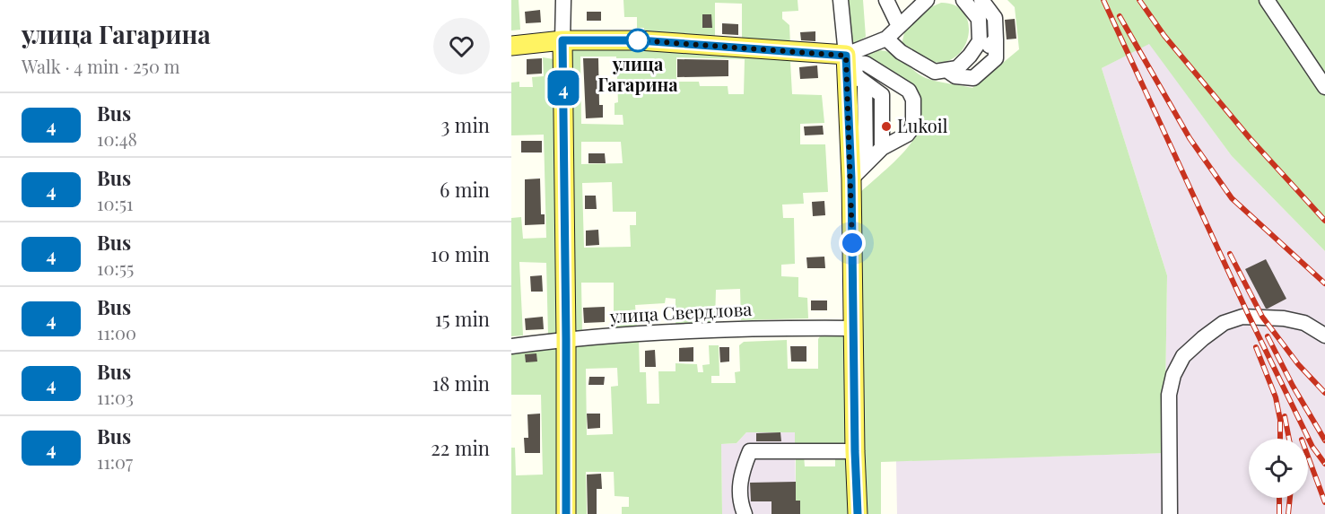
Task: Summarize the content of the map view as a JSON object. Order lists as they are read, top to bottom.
{
  "streets": {
    "street": ["улица Свердлова"]
  },
  "places": ["улица Гагарина", "Lukoil"],
  "lines": ["bus line 4"],
  "page": {
    "heading": ["улица Гагарина", "Walk · 4 min · 250 m"],
    "on_map": "4",
    "list": [
      {
        "mark": "4",
        "name": "Bus",
        "note": "10:48",
        "value": "3 min"
      },
      {
        "mark": "4",
        "name": "Bus",
        "note": "10:51",
        "value": "6 min"
      },
      {
        "mark": "4",
        "name": "Bus",
        "note": "10:55",
        "value": "10 min"
      },
      {
        "mark": "4",
        "name": "Bus",
        "note": "11:00",
        "value": "15 min"
      },
      {
        "mark": "4",
        "name": "Bus",
        "note": "11:03",
        "value": "18 min"
      },
      {
        "mark": "4",
        "name": "Bus",
        "note": "11:07",
        "value": "22 min"
      }
    ]
  }
}
